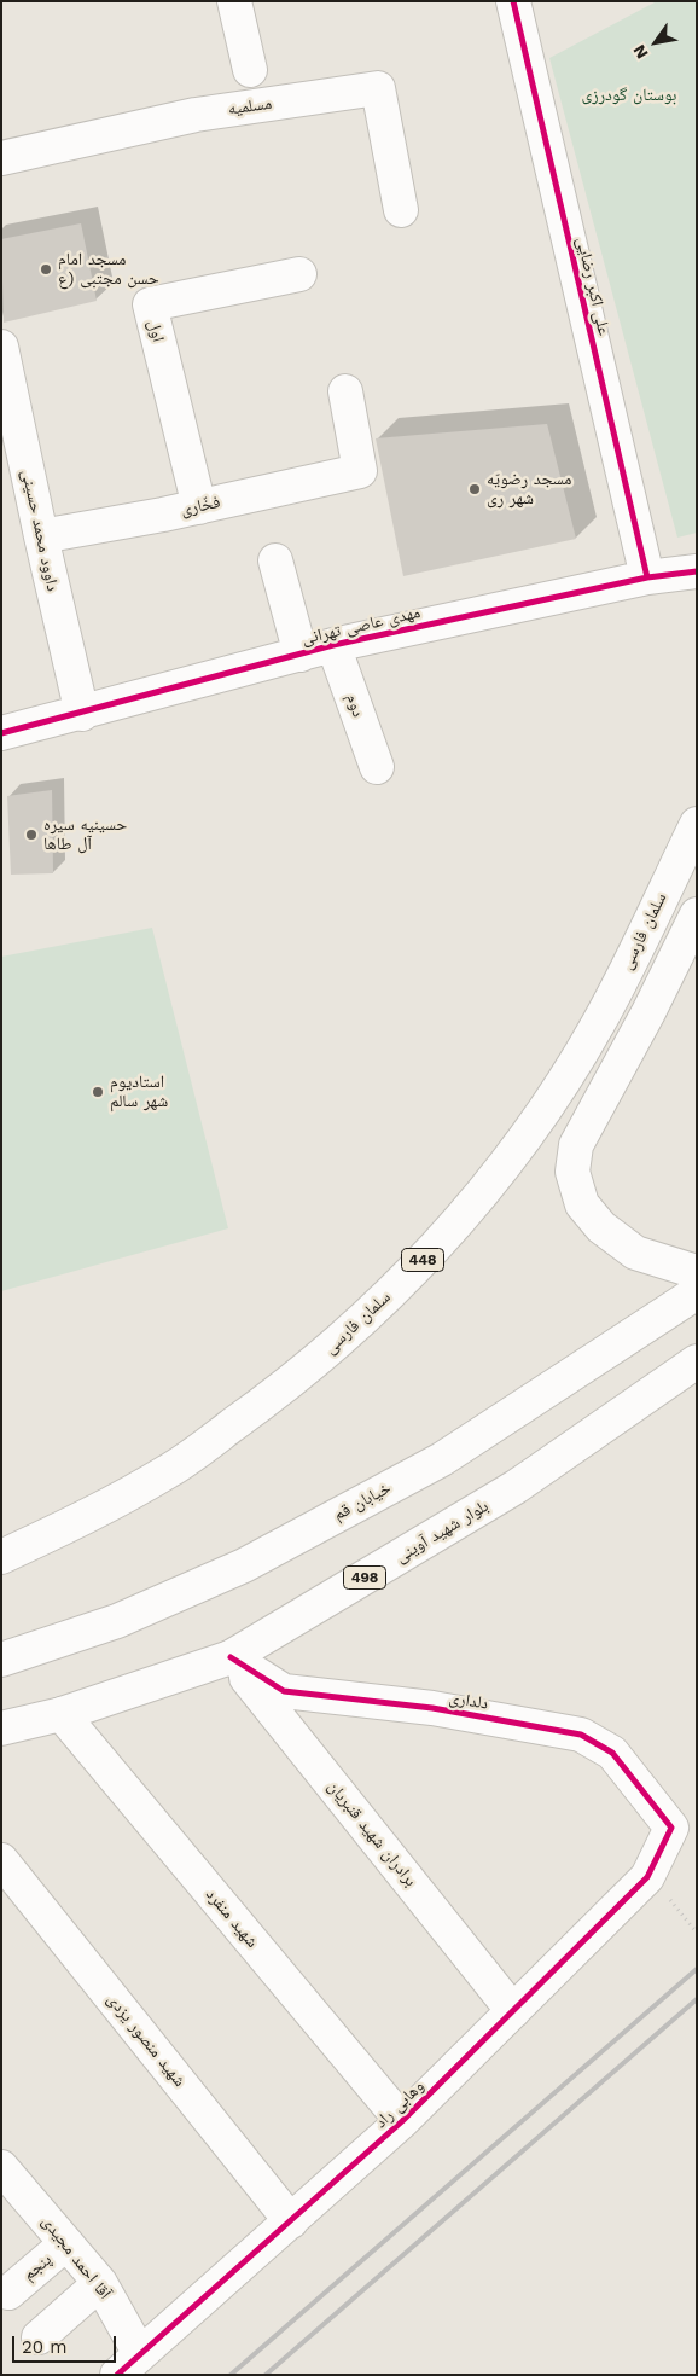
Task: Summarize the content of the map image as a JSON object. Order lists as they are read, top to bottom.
{
  "streets": {
    "street": [
      "مسلمیه",
      "علی اکبر رضایی",
      "اول",
      "فخّاری",
      "داوود محمد حسینی",
      "مهدی عاصی تهرانی",
      "دوم",
      "سلمان فارسی",
      "448",
      "خیابان قم",
      "بلوار شهید آوینی",
      "498",
      "دلداری",
      "برادران شهید قنبریان",
      "شهید منفرد",
      "شهید منصور یزدی",
      "وهابی راد",
      "آقا احمد مجیدی",
      "پنجم"
    ]
  },
  "crossings": [
    ["علی اکبر رضایی", "مهدی عاصی تهرانی"],
    ["اول", "فخّاری"],
    ["فخّاری", "داوود محمد حسینی"],
    ["داوود محمد حسینی", "مهدی عاصی تهرانی"],
    ["مهدی عاصی تهرانی", "دوم"],
    ["بلوار شهید آوینی", "دلداری"],
    ["بلوار شهید آوینی", "برادران شهید قنبریان"],
    ["بلوار شهید آوینی", "شهید منفرد"],
    ["دلداری", "برادران شهید قنبریان"],
    ["دلداری", "وهابی راد"],
    ["برادران شهید قنبریان", "وهابی راد"],
    ["شهید منفرد", "وهابی راد"],
    ["شهید منصور یزدی", "وهابی راد"],
    ["وهابی راد", "آقا احمد مجیدی"],
    ["آقا احمد مجیدی", "پنجم"]
  ],
  "parks": ["بوستان گودرزی"],
  "places": [
    "مسجد امام حسن مجتبی (ع",
    "مسجد رضویّه شهر ری",
    "حسینیه سیره آل طاها",
    "استادیوم شهر سالم"
  ],
  "scale_bar": "20 m",
  "north": "bottom left"
}
